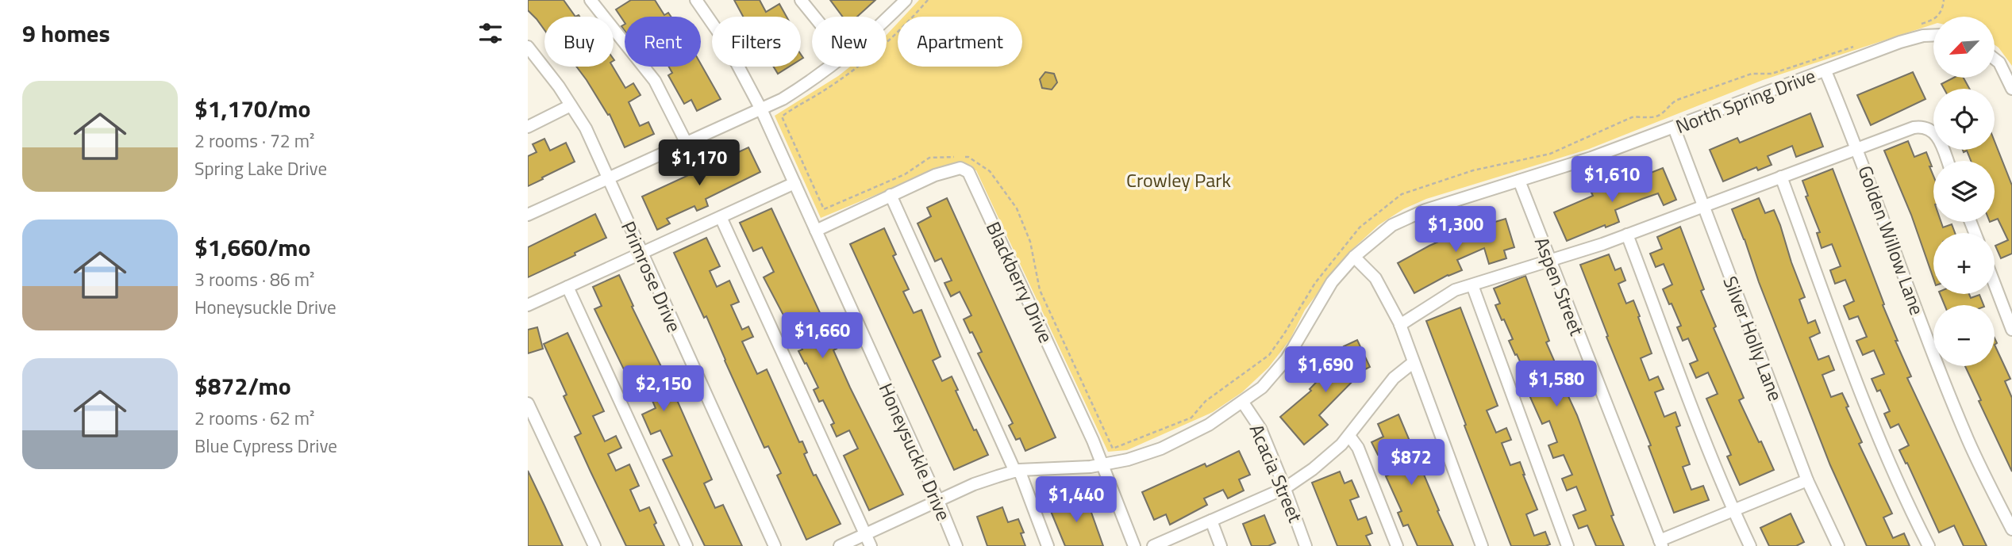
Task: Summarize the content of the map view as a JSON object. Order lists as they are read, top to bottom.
{
  "streets": {
    "street": [
      "North Spring Drive",
      "Golden Willow Lane",
      "Primrose Drive",
      "Blackberry Drive",
      "Aspen Street",
      "Silver Holly Lane",
      "Honeysuckle Drive",
      "Acacia Street"
    ]
  },
  "crossings": [
    ["North Spring Drive", "Golden Willow Lane"],
    ["North Spring Drive", "Blackberry Drive"],
    ["North Spring Drive", "Aspen Street"],
    ["North Spring Drive", "Silver Holly Lane"],
    ["North Spring Drive", "Honeysuckle Drive"],
    ["North Spring Drive", "Acacia Street"],
    ["Blackberry Drive", "Honeysuckle Drive"]
  ],
  "parks": ["Crowley Park"],
  "north": "bottom left",
  "page": {
    "heading": "9 homes",
    "map_buttons": ["+", "−"],
    "chip": [
      "Buy",
      "Rent",
      "Filters",
      "New",
      "Apartment"
    ],
    "list": [
      {
        "name": "$1,170/mo",
        "note": "2 rooms · 72 m² · Spring Lake Drive"
      },
      {
        "name": "$1,660/mo",
        "note": "3 rooms · 86 m² · Honeysuckle Drive"
      },
      {
        "name": "$872/mo",
        "note": "2 rooms · 62 m² · Blue Cypress Drive"
      }
    ],
    "price": [
      "$1,170",
      "$1,610",
      "$1,300",
      "$1,660",
      "$1,690",
      "$1,580",
      "$2,150",
      "$872",
      "$1,440"
    ]
  }
}
